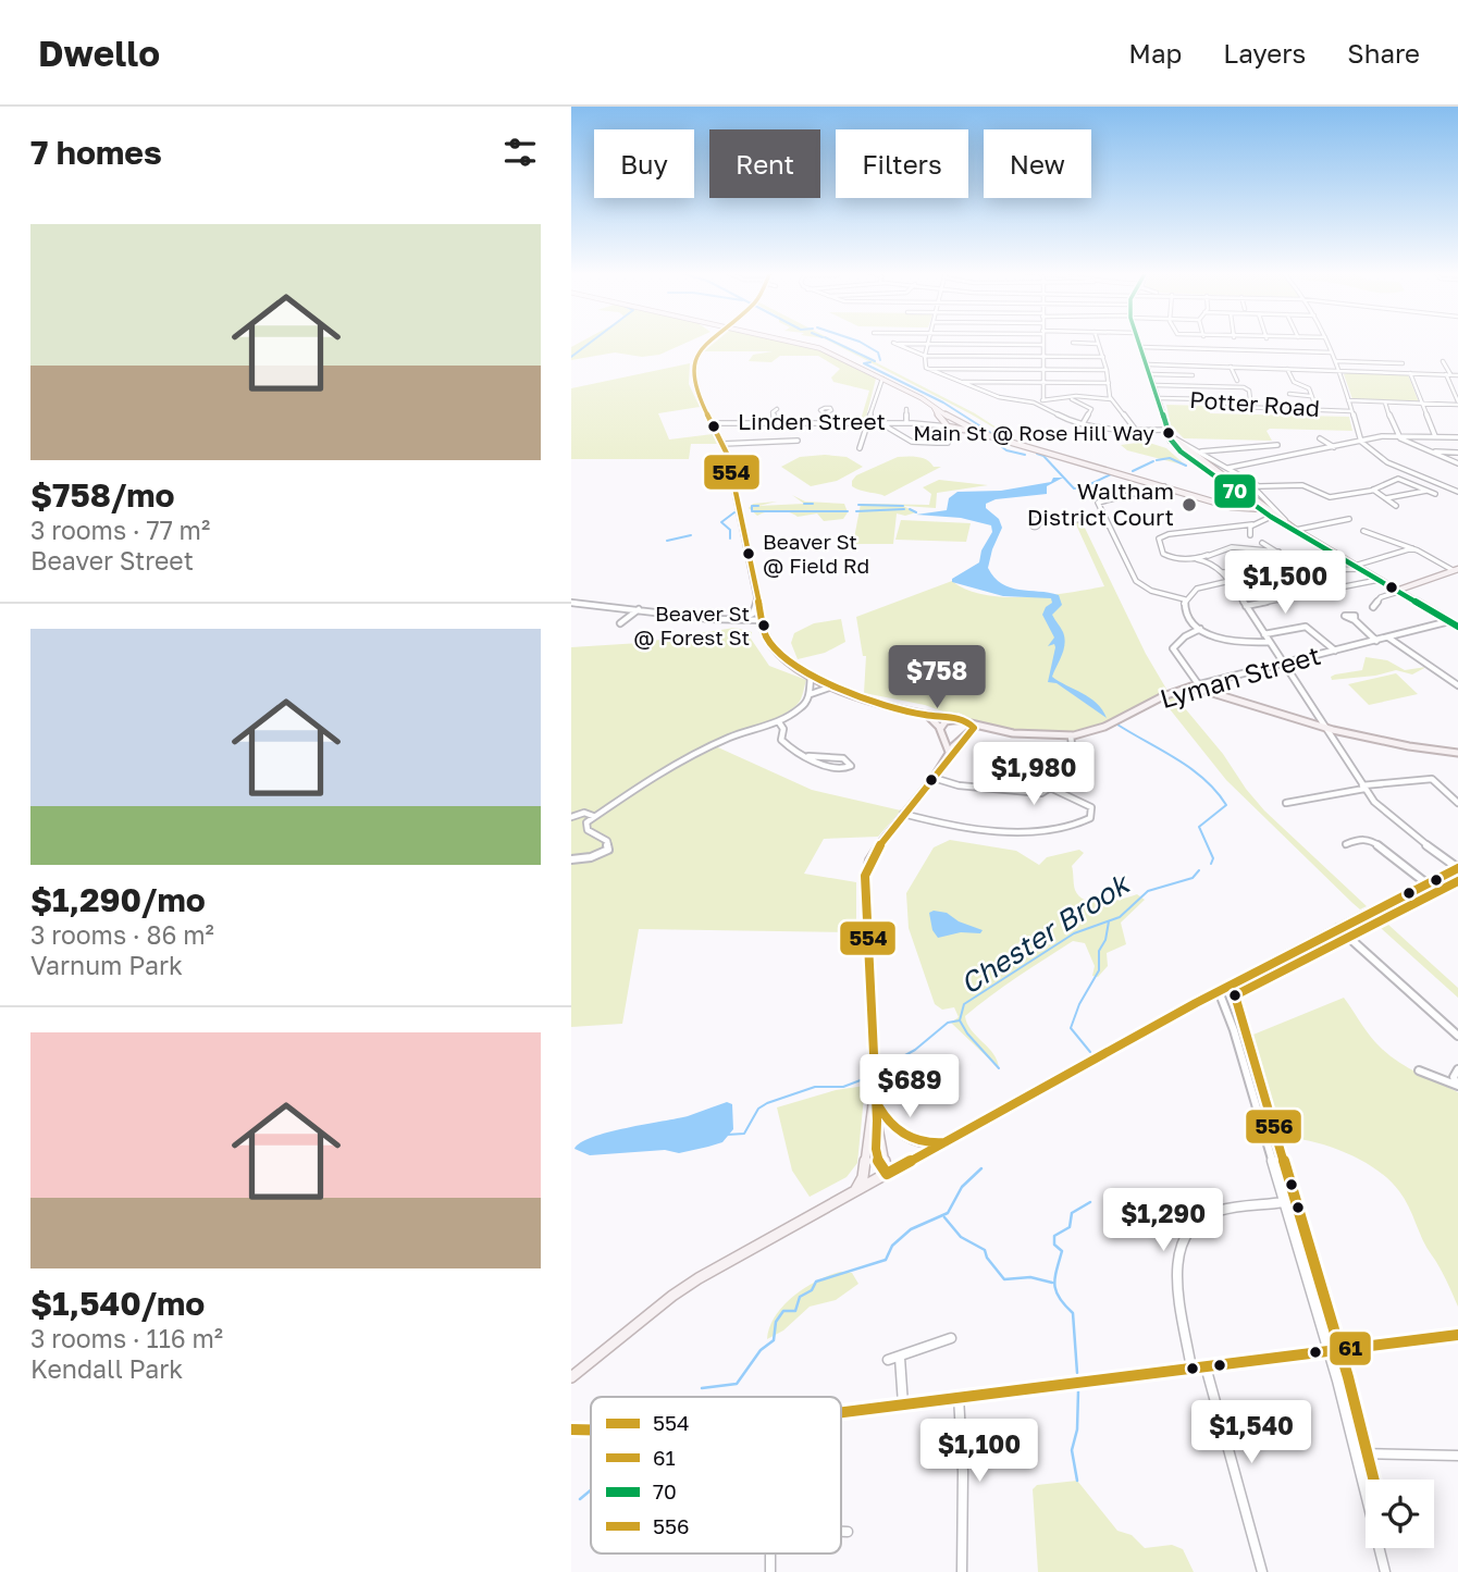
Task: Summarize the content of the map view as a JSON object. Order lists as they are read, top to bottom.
{
  "streets": {
    "main road": ["Linden Street", "Lyman Street"],
    "street": ["Potter Road"]
  },
  "water": ["Chester Brook"],
  "places": [
    "Main St @ Rose Hill Way",
    "Waltham District Court",
    "Beaver St @ Field Rd",
    "Beaver St @ Forest St"
  ],
  "lines": [
    "transit line 554",
    "transit line 70",
    "transit line 556",
    "transit line 61"
  ],
  "legend": [
    "554",
    "61",
    "70",
    "556"
  ],
  "page": {
    "header": "Dwello",
    "nav": ["Map", "Layers", "Share"],
    "heading": "7 homes",
    "chip": [
      "Buy",
      "Rent",
      "Filters",
      "New"
    ],
    "list": [
      {
        "name": "$758/mo",
        "note": "3 rooms · 77 m² · Beaver Street"
      },
      {
        "name": "$1,290/mo",
        "note": "3 rooms · 86 m² · Varnum Park"
      },
      {
        "name": "$1,540/mo",
        "note": "3 rooms · 116 m² · Kendall Park"
      }
    ],
    "price": [
      "$1,500",
      "$758",
      "$1,980",
      "$689",
      "$1,290",
      "$1,540",
      "$1,100"
    ]
  }
}
